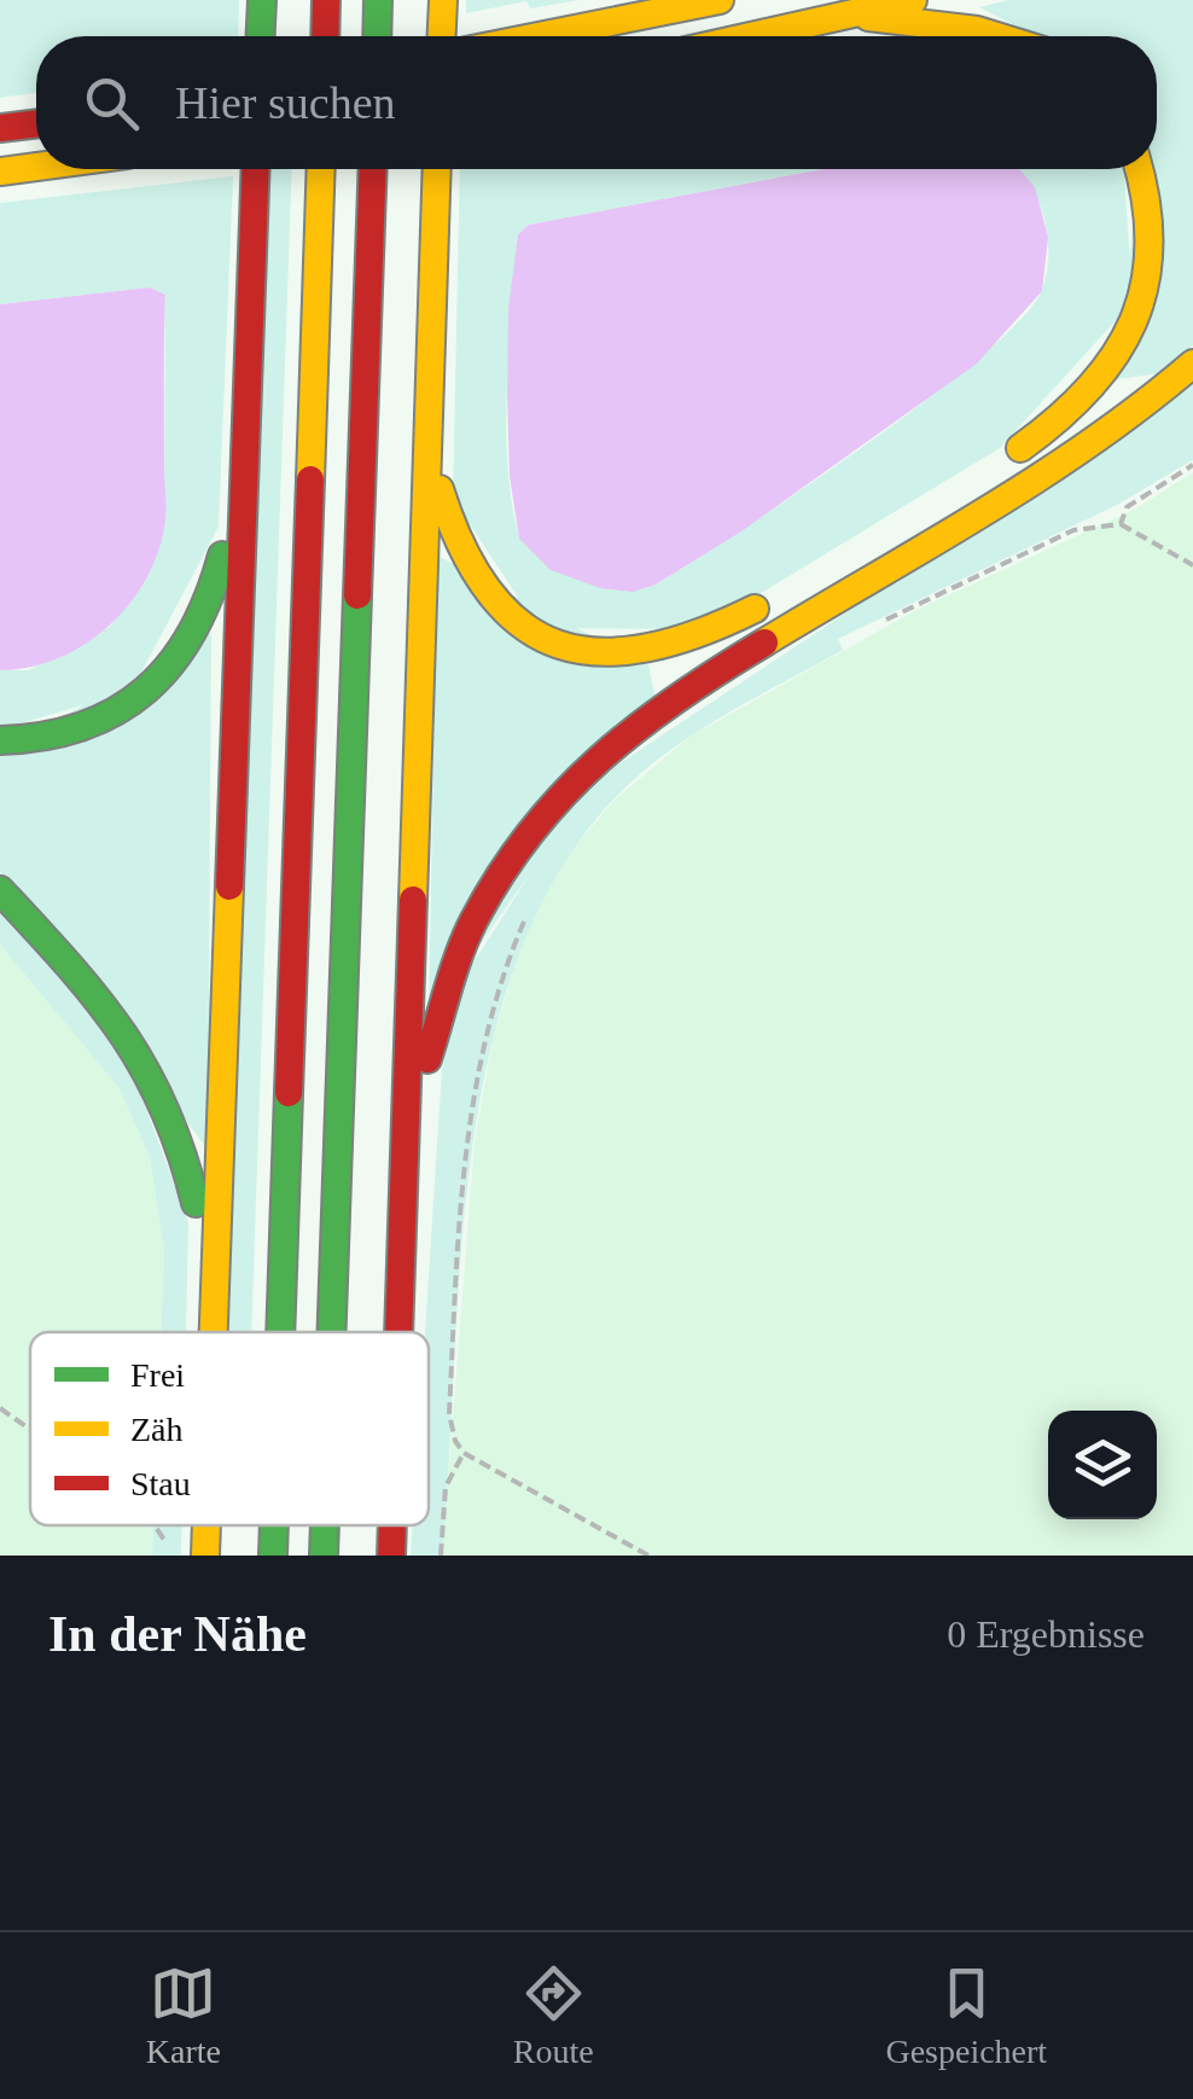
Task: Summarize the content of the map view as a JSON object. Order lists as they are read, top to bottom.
{
  "legend": ["Frei", "Zäh", "Stau"],
  "page": {
    "search": "Hier suchen",
    "heading": ["In der Nähe", "0 Ergebnisse"],
    "nav": ["Karte", "Route", "Gespeichert"]
  }
}
